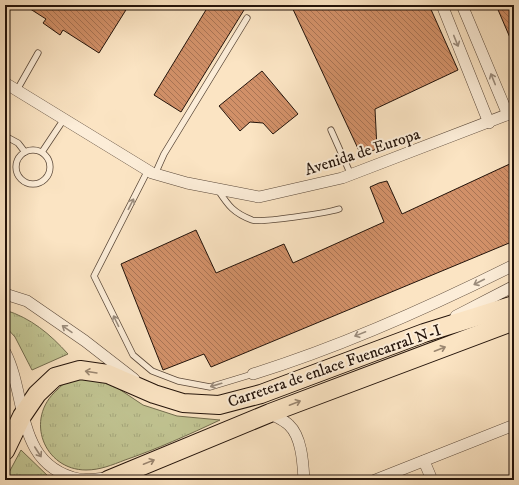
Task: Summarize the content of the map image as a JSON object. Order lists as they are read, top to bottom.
{
  "streets": {
    "main road": ["Carretera de enlace Fuencarral N-I"],
    "street": ["Avenida de Europa"]
  }
}
